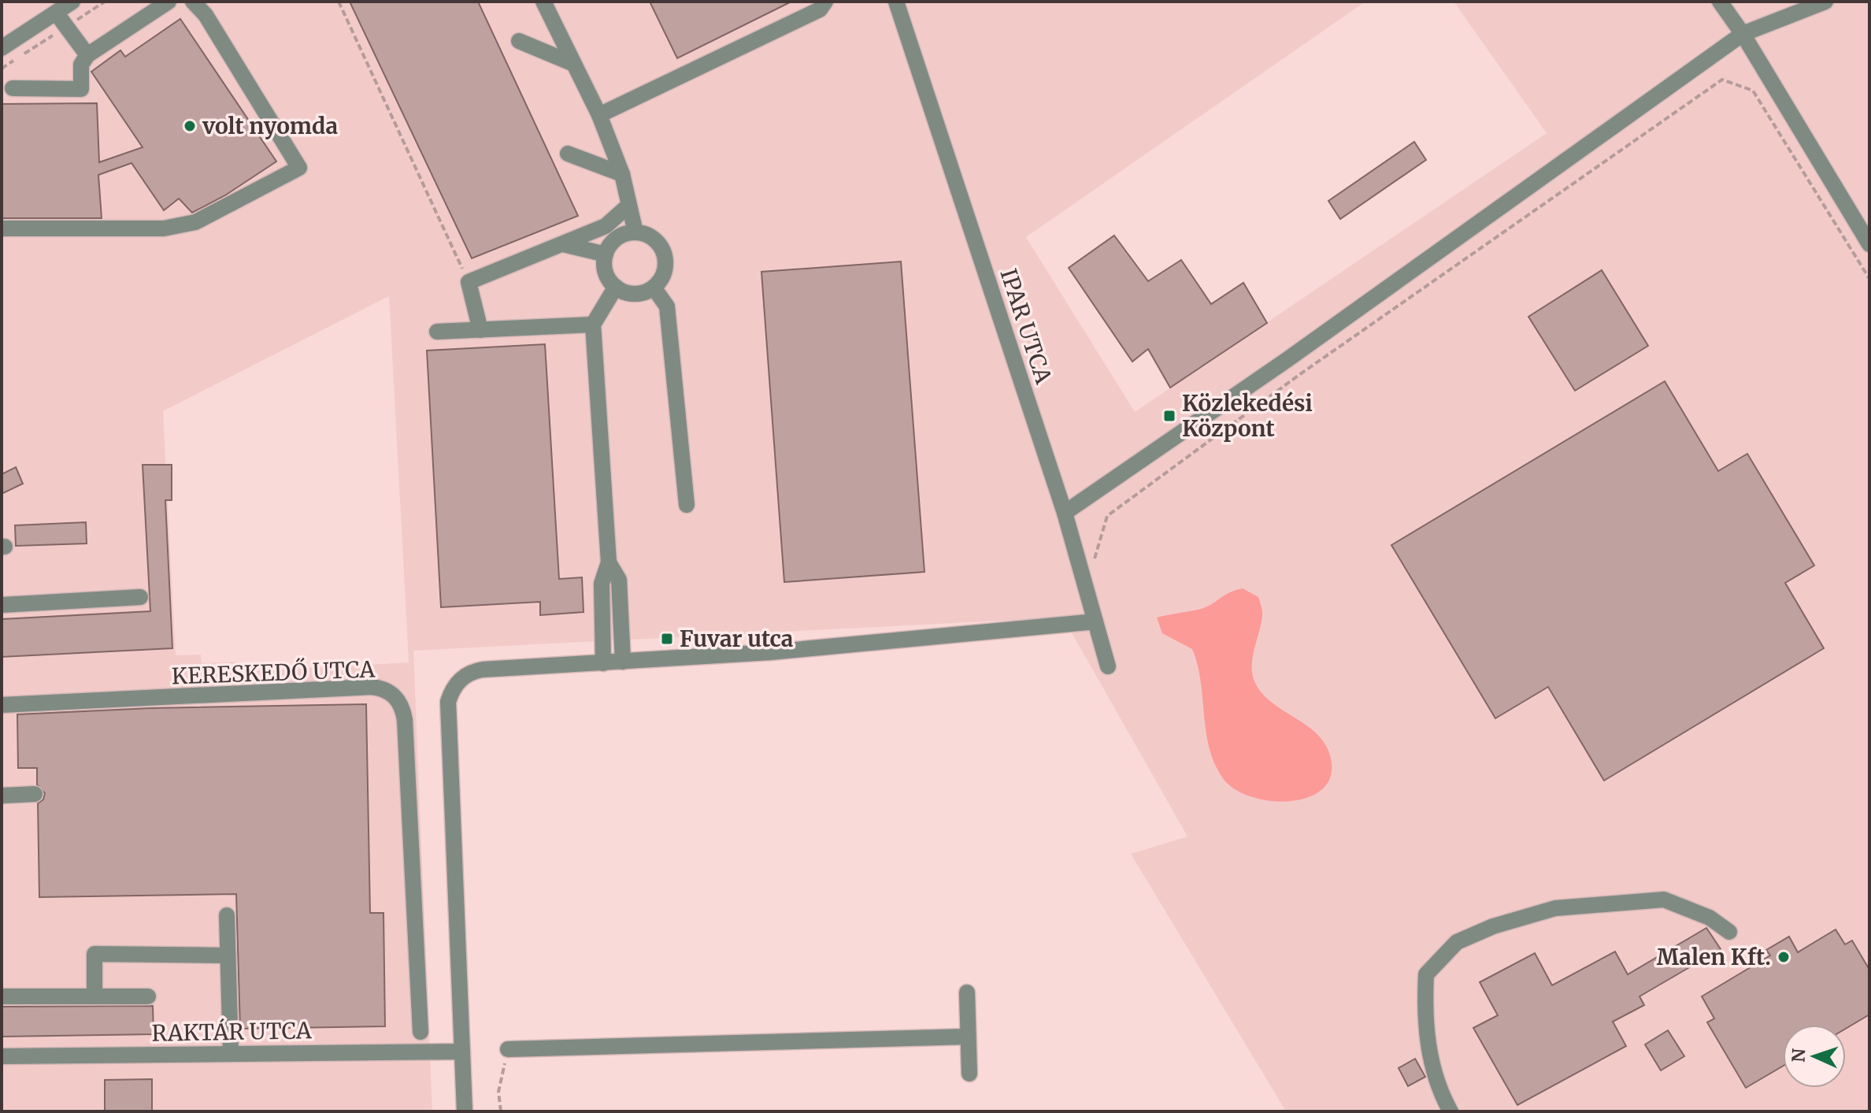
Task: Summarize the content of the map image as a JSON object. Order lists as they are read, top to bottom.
{
  "streets": {
    "street": ["IPAR UTCA", "KERESKEDŐ UTCA", "RAKTÁR UTCA"]
  },
  "places": {
    "other": ["volt nyomda", "Malen Kft."],
    "transit": ["Közlekedési Központ", "Fuvar utca"]
  },
  "north": "left"
}
